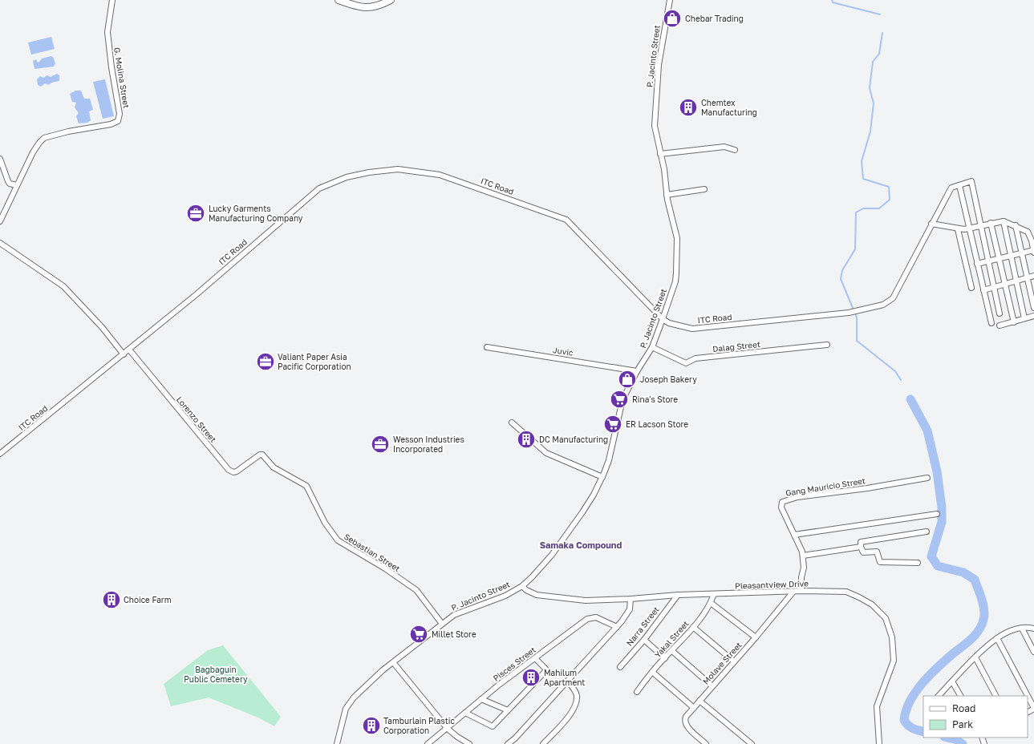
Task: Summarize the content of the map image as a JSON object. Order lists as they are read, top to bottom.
{
  "streets": {
    "street": [
      "P. Jacinto Street",
      "G. Molina Street",
      "ITC Road",
      "Dalag Street",
      "Juvic",
      "Lorenzo Street",
      "Gang Mauricio Street",
      "Sebastian Street",
      "Pleasantview Drive",
      "Narra Street",
      "Yakal Street",
      "Molave Street",
      "Pisces Street"
    ]
  },
  "crossings": [
    ["P. Jacinto Street", "ITC Road"],
    ["P. Jacinto Street", "Dalag Street"],
    ["P. Jacinto Street", "Juvic"],
    ["P. Jacinto Street", "Sebastian Street"],
    ["P. Jacinto Street", "Pleasantview Drive"],
    ["ITC Road", "Lorenzo Street"],
    ["Lorenzo Street", "Sebastian Street"],
    ["Gang Mauricio Street", "Pleasantview Drive"],
    ["Pleasantview Drive", "Narra Street"],
    ["Pleasantview Drive", "Yakal Street"],
    ["Pleasantview Drive", "Molave Street"]
  ],
  "districts": ["Samaka Compound"],
  "parks": ["Bagbaguin Public Cemetery"],
  "places": {
    "shop": ["Chebar Trading", "Joseph Bakery"],
    "building": [
      "Chemtex Manufacturing",
      "DC Manufacturing",
      "Choice Farm",
      "Mahilum Apartment",
      "Tamburlain Plastic Corporation"
    ],
    "office": ["Lucky Garments Manufacturing Company", "Valiant Paper Asia Pacific Corporation", "Wesson Industries Incorporated"],
    "supermarket": ["Rina's Store", "ER Lacson Store", "Millet Store"]
  },
  "legend": ["Road", "Park"]
}
